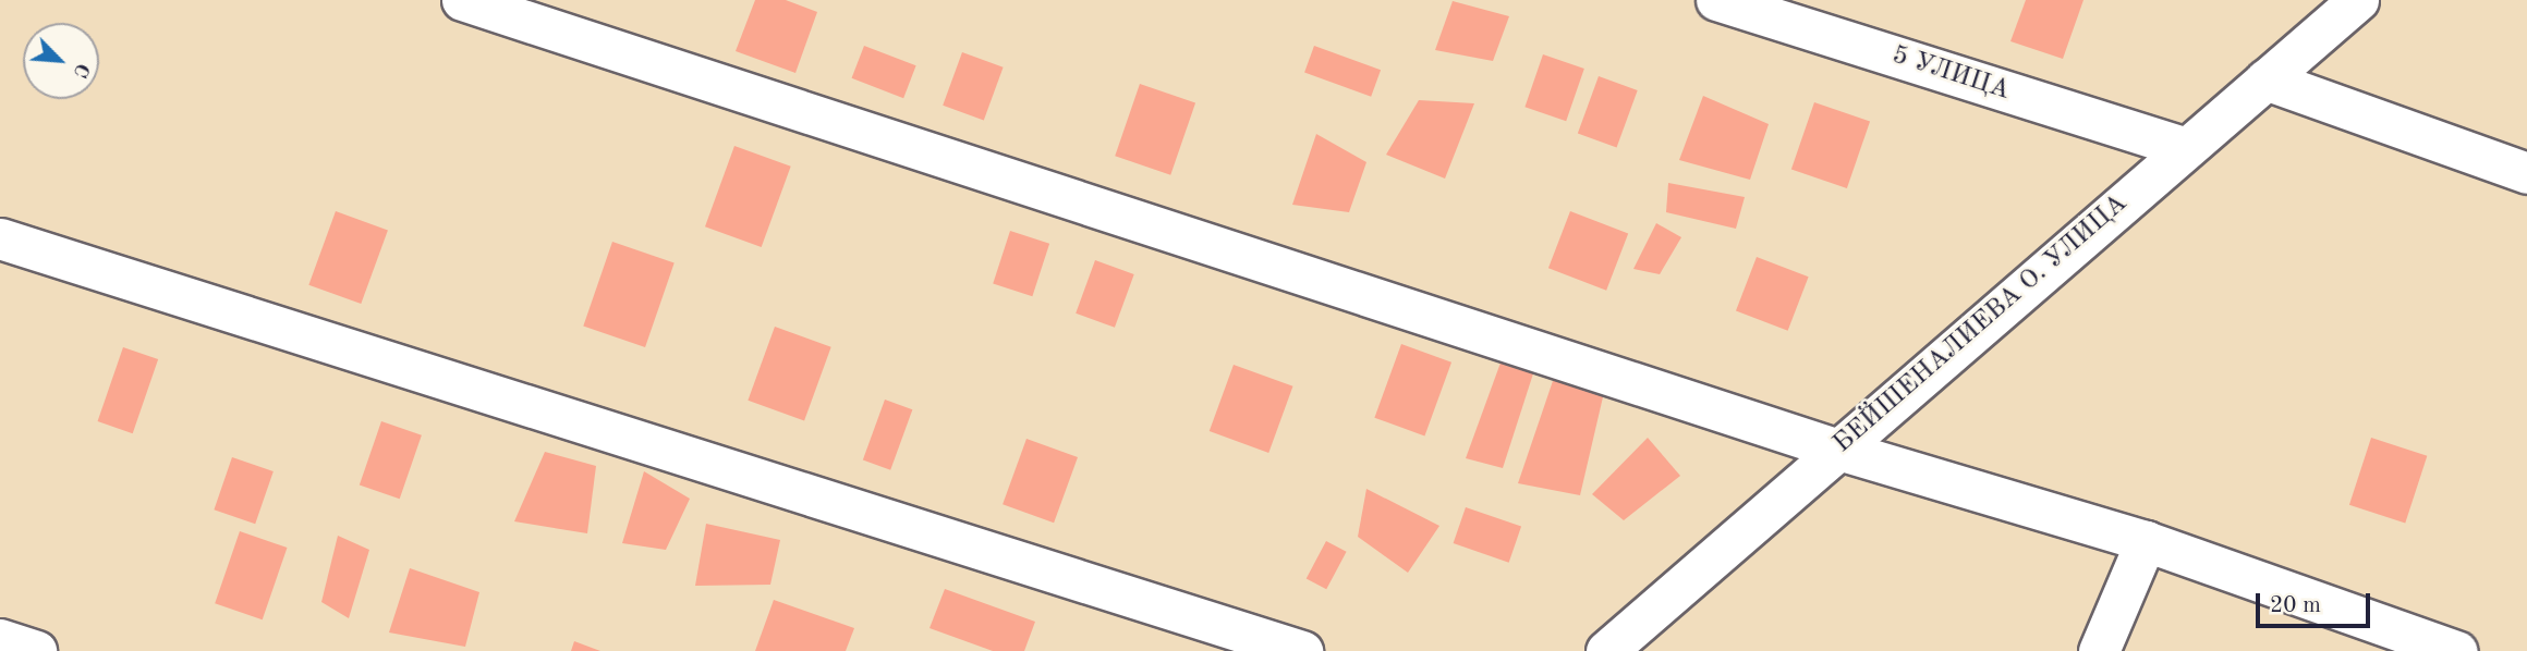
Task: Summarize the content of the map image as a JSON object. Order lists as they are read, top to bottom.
{
  "streets": {
    "street": ["5 УЛИЦА", "БЕЙШЕНАЛИЕВА О. УЛИЦА"]
  },
  "crossings": [
    ["5 УЛИЦА", "БЕЙШЕНАЛИЕВА О. УЛИЦА"]
  ],
  "scale_bar": "20 m",
  "north": "bottom right"
}
